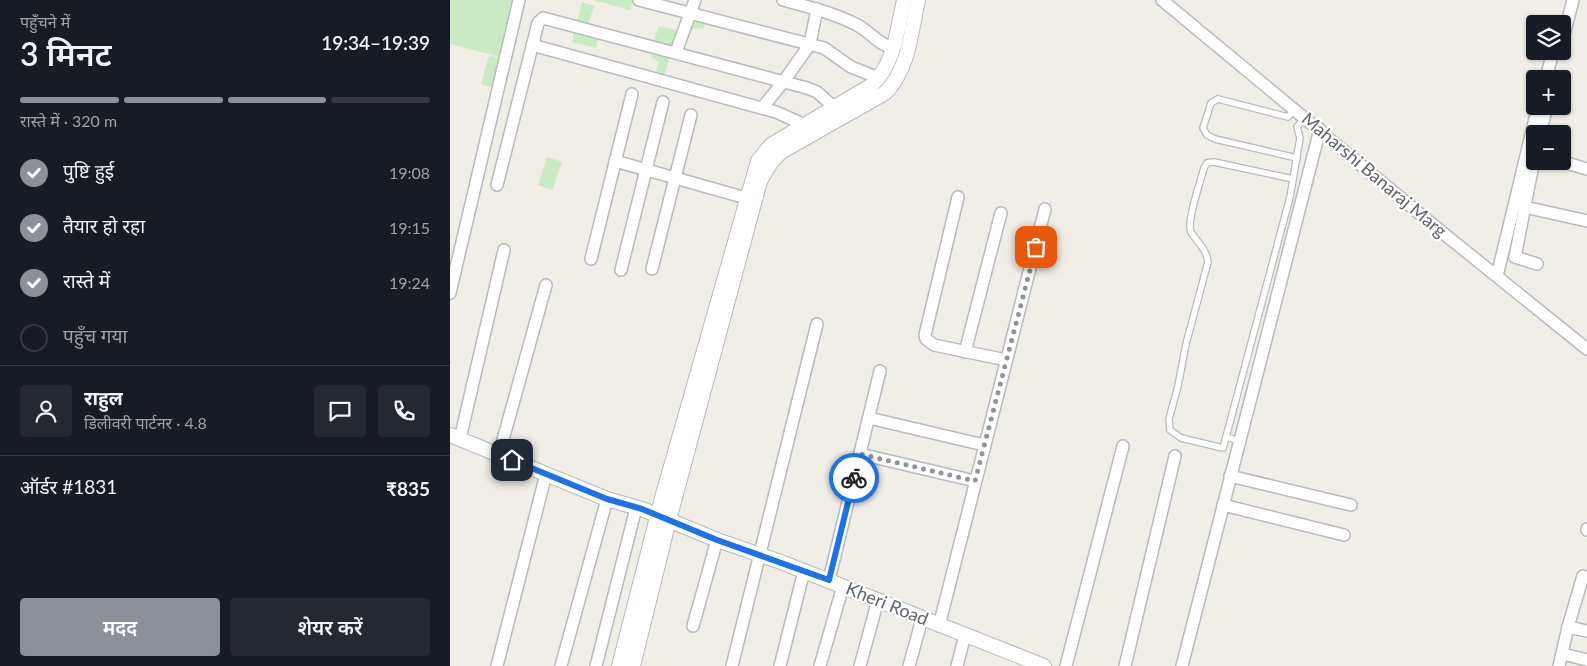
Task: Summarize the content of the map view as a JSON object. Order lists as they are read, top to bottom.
{
  "streets": {
    "street": ["Maharshi Banaraj Marg", "Kheri Road"]
  },
  "page": {
    "heading": ["3 मिनट", "पहुँचने में", "19:34–19:39"],
    "panel": [
      "राहुल",
      "डिलीवरी पार्टनर · 4.8",
      "ऑर्डर #1831",
      "₹835"
    ],
    "map_buttons": ["+", "−"],
    "bar": "रास्ते में · 320 m",
    "list": [
      ["पुष्टि हुई", "19:08"],
      ["तैयार हो रहा", "19:15"],
      ["रास्ते में", "19:24"],
      "पहुँच गया"
    ],
    "buttons": ["मदद", "शेयर करें"]
  }
}
